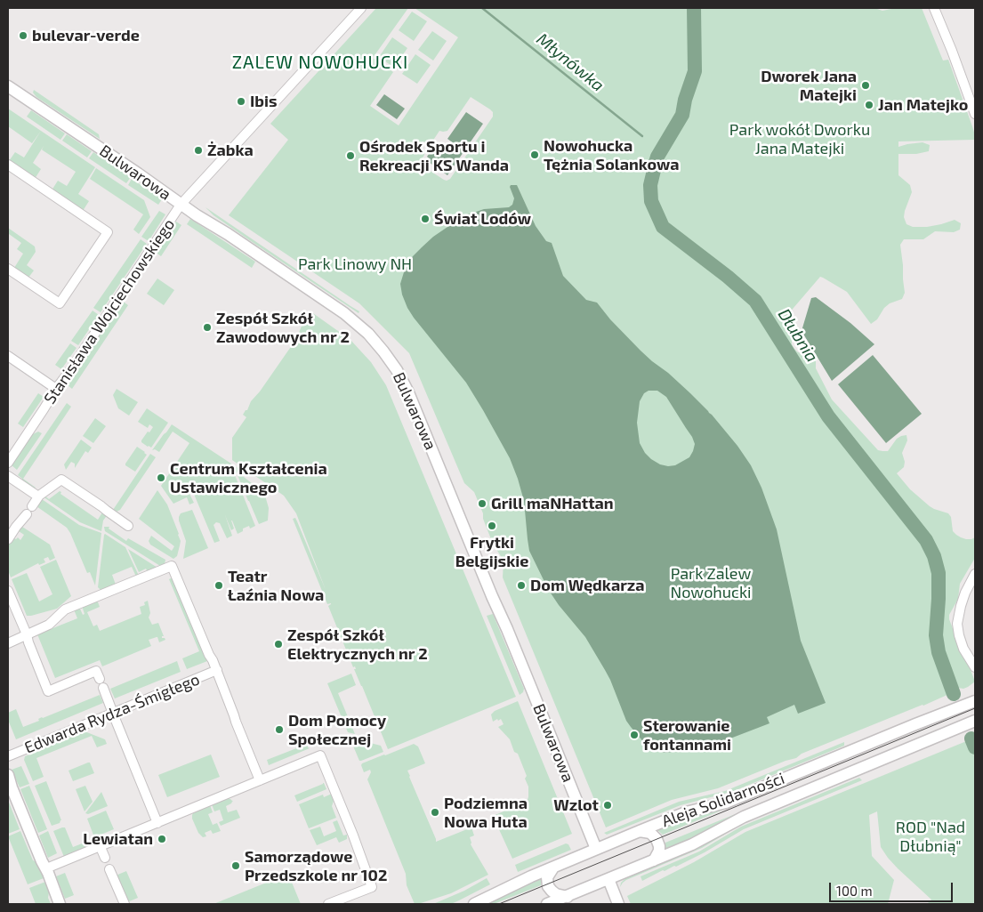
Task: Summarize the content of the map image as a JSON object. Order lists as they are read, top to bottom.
{
  "streets": {
    "street": [
      "Bulwarowa",
      "Stanisława Wojciechowskiego",
      "Edwarda Rydza-Śmigłego",
      "Aleja Solidarności"
    ]
  },
  "crossings": [
    ["Bulwarowa", "Stanisława Wojciechowskiego"],
    ["Bulwarowa", "Aleja Solidarności"]
  ],
  "districts": ["ZALEW NOWOHUCKI"],
  "water": ["Młynówka", "Dłubnia"],
  "parks": [
    "Park wokół Dworku Jana Matejki",
    "Park Linowy NH",
    "Park Zalew Nowohucki",
    "ROD \"Nad Dłubnią\""
  ],
  "places": [
    "bulevar-verde",
    "Dworek Jana Matejki",
    "Ibis",
    "Jan Matejko",
    "Żabka",
    "Nowohucka Tężnia Solankowa",
    "Ośrodek Sportu i Rekreacji KS Wanda",
    "Świat Lodów",
    "Zespół Szkół Zawodowych nr 2",
    "Centrum Kształcenia Ustawicznego",
    "Grill maNHattan",
    "Frytki Belgijskie",
    "Teatr Łaźnia Nowa",
    "Dom Wędkarza",
    "Zespół Szkół Elektrycznych nr 2",
    "Dom Pomocy Społecznej",
    "Sterowanie fontannami",
    "Wzlot",
    "Podziemna Nowa Huta",
    "Lewiatan",
    "Samorządowe Przedszkole nr 102"
  ],
  "scale_bar": "100 m"
}
